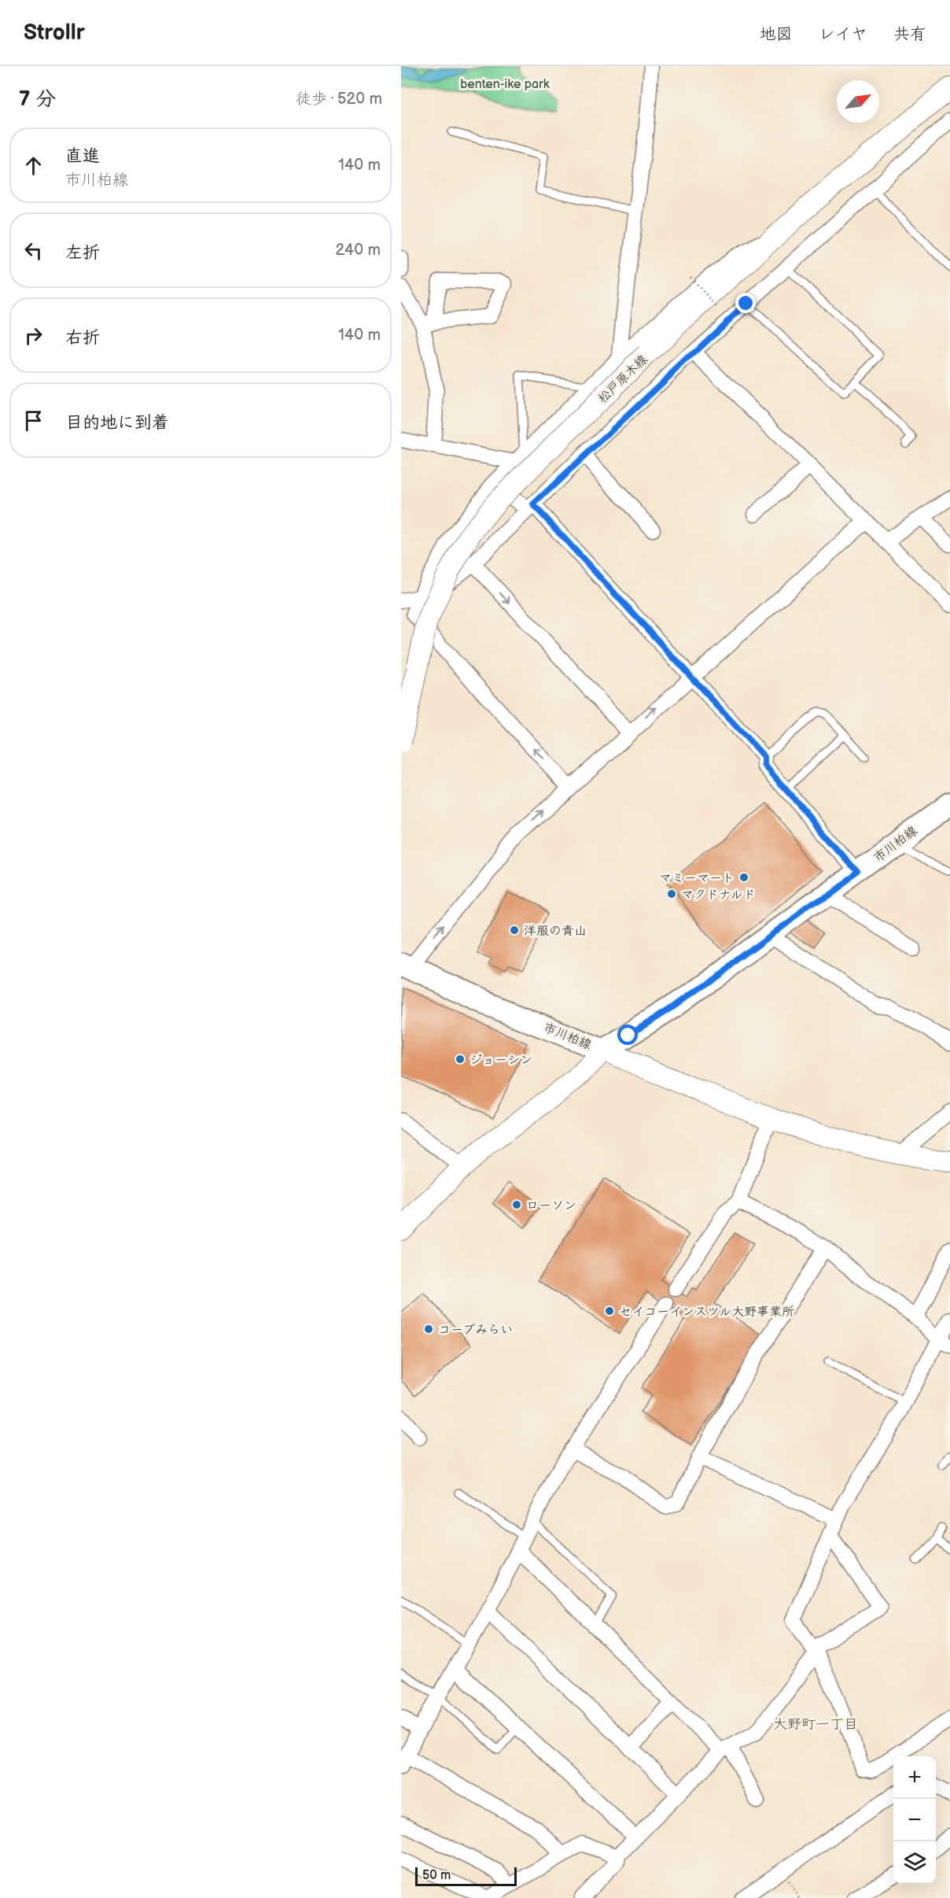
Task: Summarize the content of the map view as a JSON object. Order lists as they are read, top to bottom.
{
  "streets": {
    "main road": ["松戸原木線", "市川柏線"]
  },
  "districts": ["大野町一丁目"],
  "parks": ["benten-ike park"],
  "places": [
    "マミーマート",
    "マクドナルド",
    "洋服の青山",
    "ジョーシン",
    "ローソン",
    "セイコーインスツル大野事業所",
    "コープみらい"
  ],
  "scale_bar": "50 m",
  "north": "top right",
  "page": {
    "header": "Strollr",
    "nav": ["地図", "レイヤ", "共有"],
    "heading": ["7 分", "徒歩 · 520 m"],
    "list": [
      ["直進", "市川柏線", "140 m"],
      ["左折", "240 m"],
      ["右折", "140 m"],
      "目的地に到着"
    ],
    "map_buttons": ["+", "−"],
    "scale": "50 m"
  }
}
